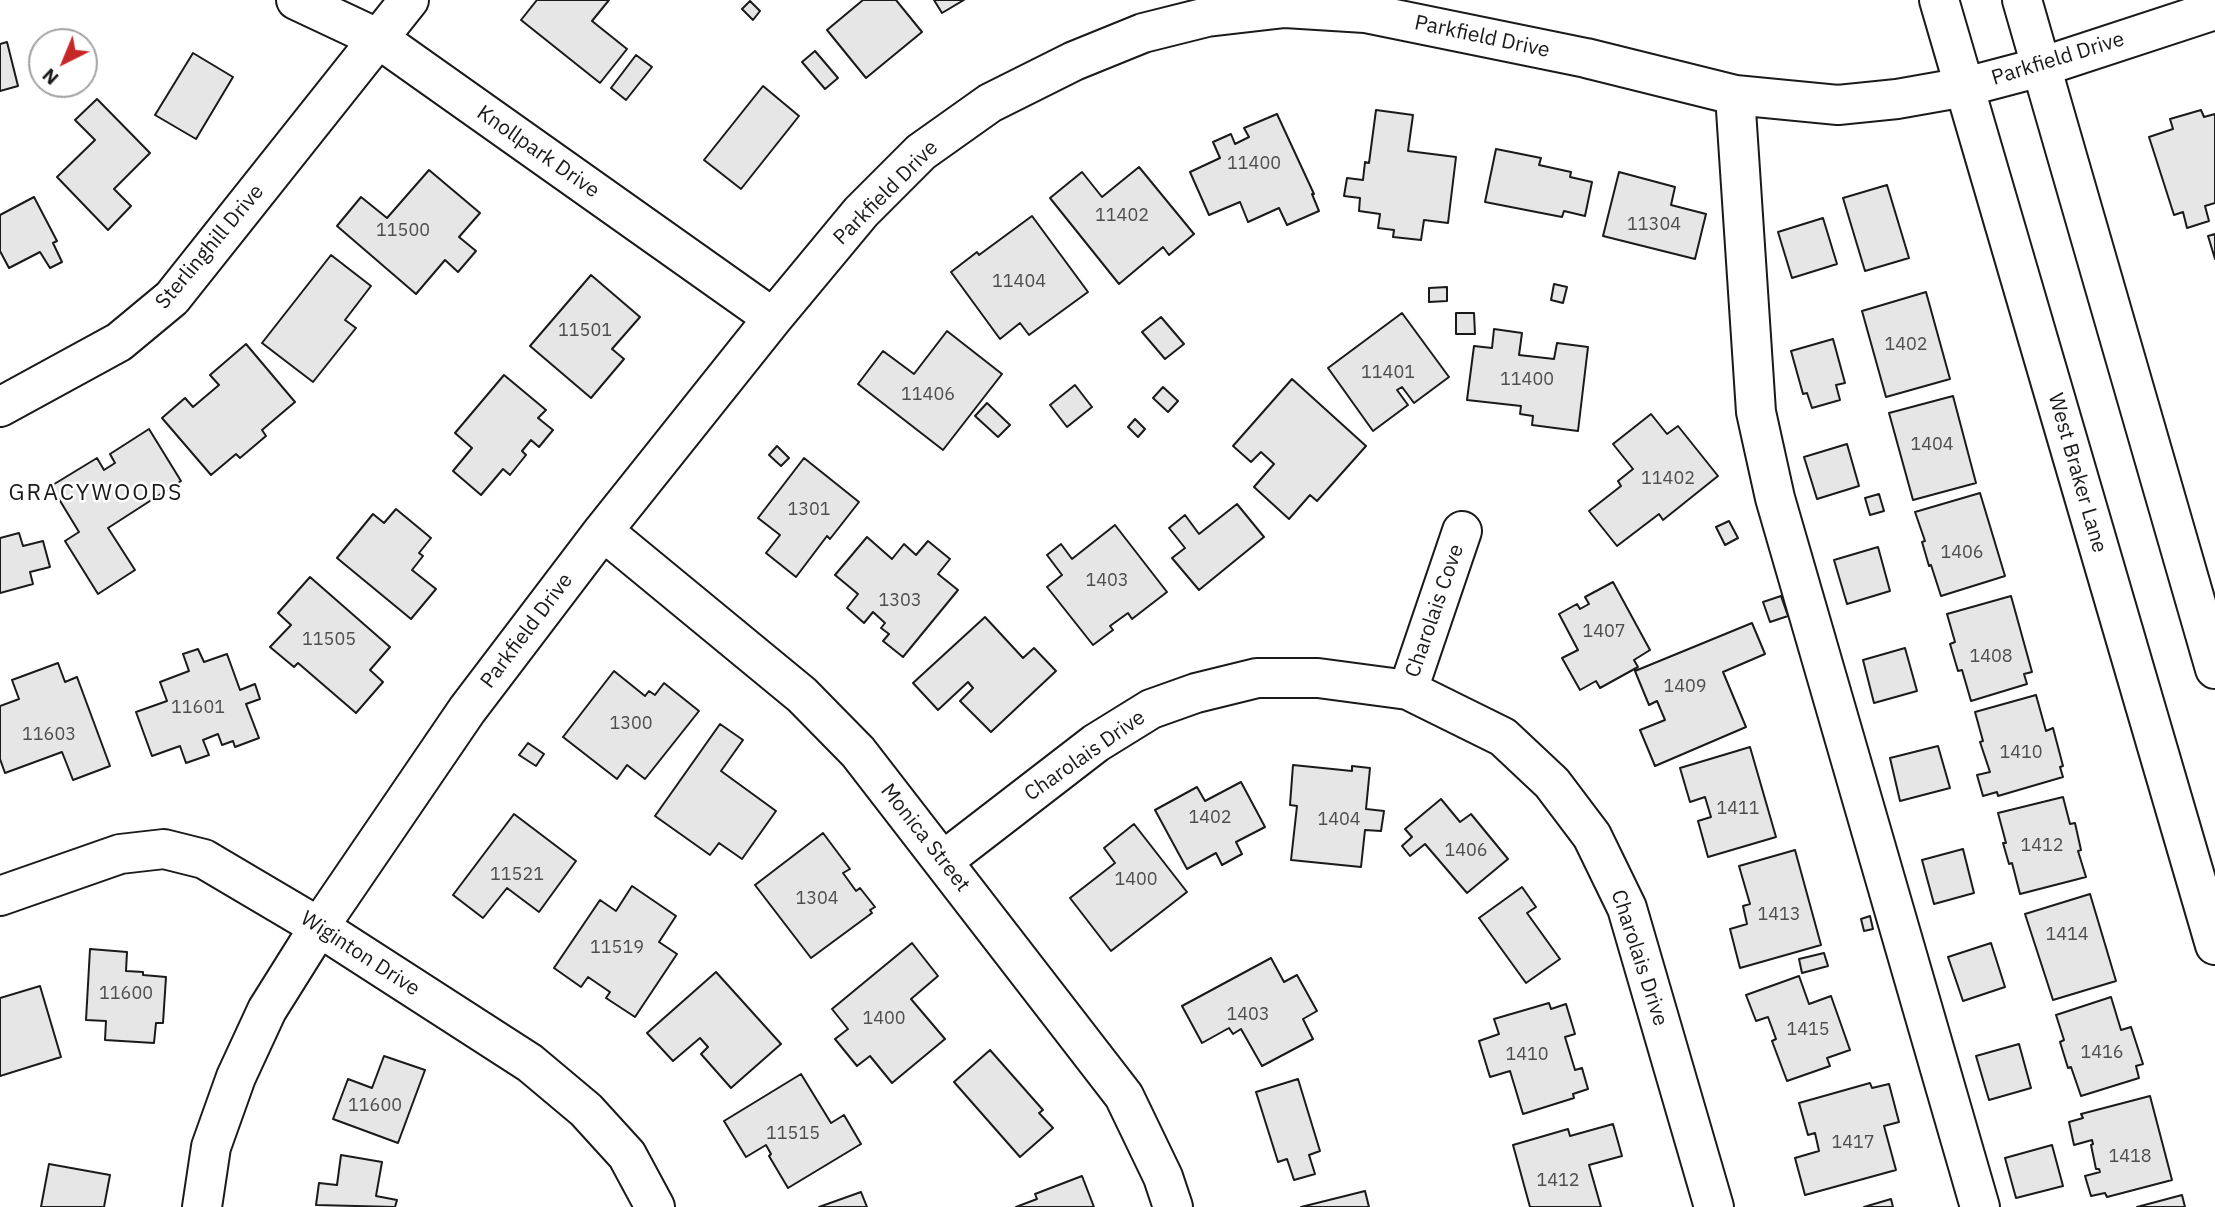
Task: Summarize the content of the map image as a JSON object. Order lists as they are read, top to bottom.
{
  "streets": {
    "street": [
      "Parkfield Drive",
      "Knollpark Drive",
      "Sterlinghill Drive",
      "West Braker Lane",
      "Charolais Cove",
      "Charolais Drive",
      "Monica Street",
      "Wiginton Drive"
    ]
  },
  "crossings": [
    ["Parkfield Drive", "Knollpark Drive"],
    ["Parkfield Drive", "West Braker Lane"],
    ["Parkfield Drive", "Monica Street"],
    ["Parkfield Drive", "Wiginton Drive"],
    ["Knollpark Drive", "Sterlinghill Drive"],
    ["Charolais Cove", "Charolais Drive"],
    ["Charolais Drive", "Monica Street"]
  ],
  "districts": ["GRACYWOODS"],
  "house_numbers": [
    "11400",
    "11402",
    "11304",
    "11500",
    "11404",
    "11501",
    "1402",
    "11401",
    "11400",
    "11406",
    "1404",
    "11402",
    "1301",
    "1406",
    "1403",
    "1303",
    "1407",
    "11505",
    "1408",
    "1409",
    "11601",
    "1300",
    "11603",
    "1410",
    "1411",
    "1402",
    "1404",
    "1412",
    "1406",
    "11521",
    "1400",
    "1304",
    "1413",
    "1414",
    "11519",
    "11600",
    "1403",
    "1400",
    "1415",
    "1416",
    "1410",
    "11600",
    "11515",
    "1417",
    "1418",
    "1412"
  ],
  "north": "bottom left"
}
